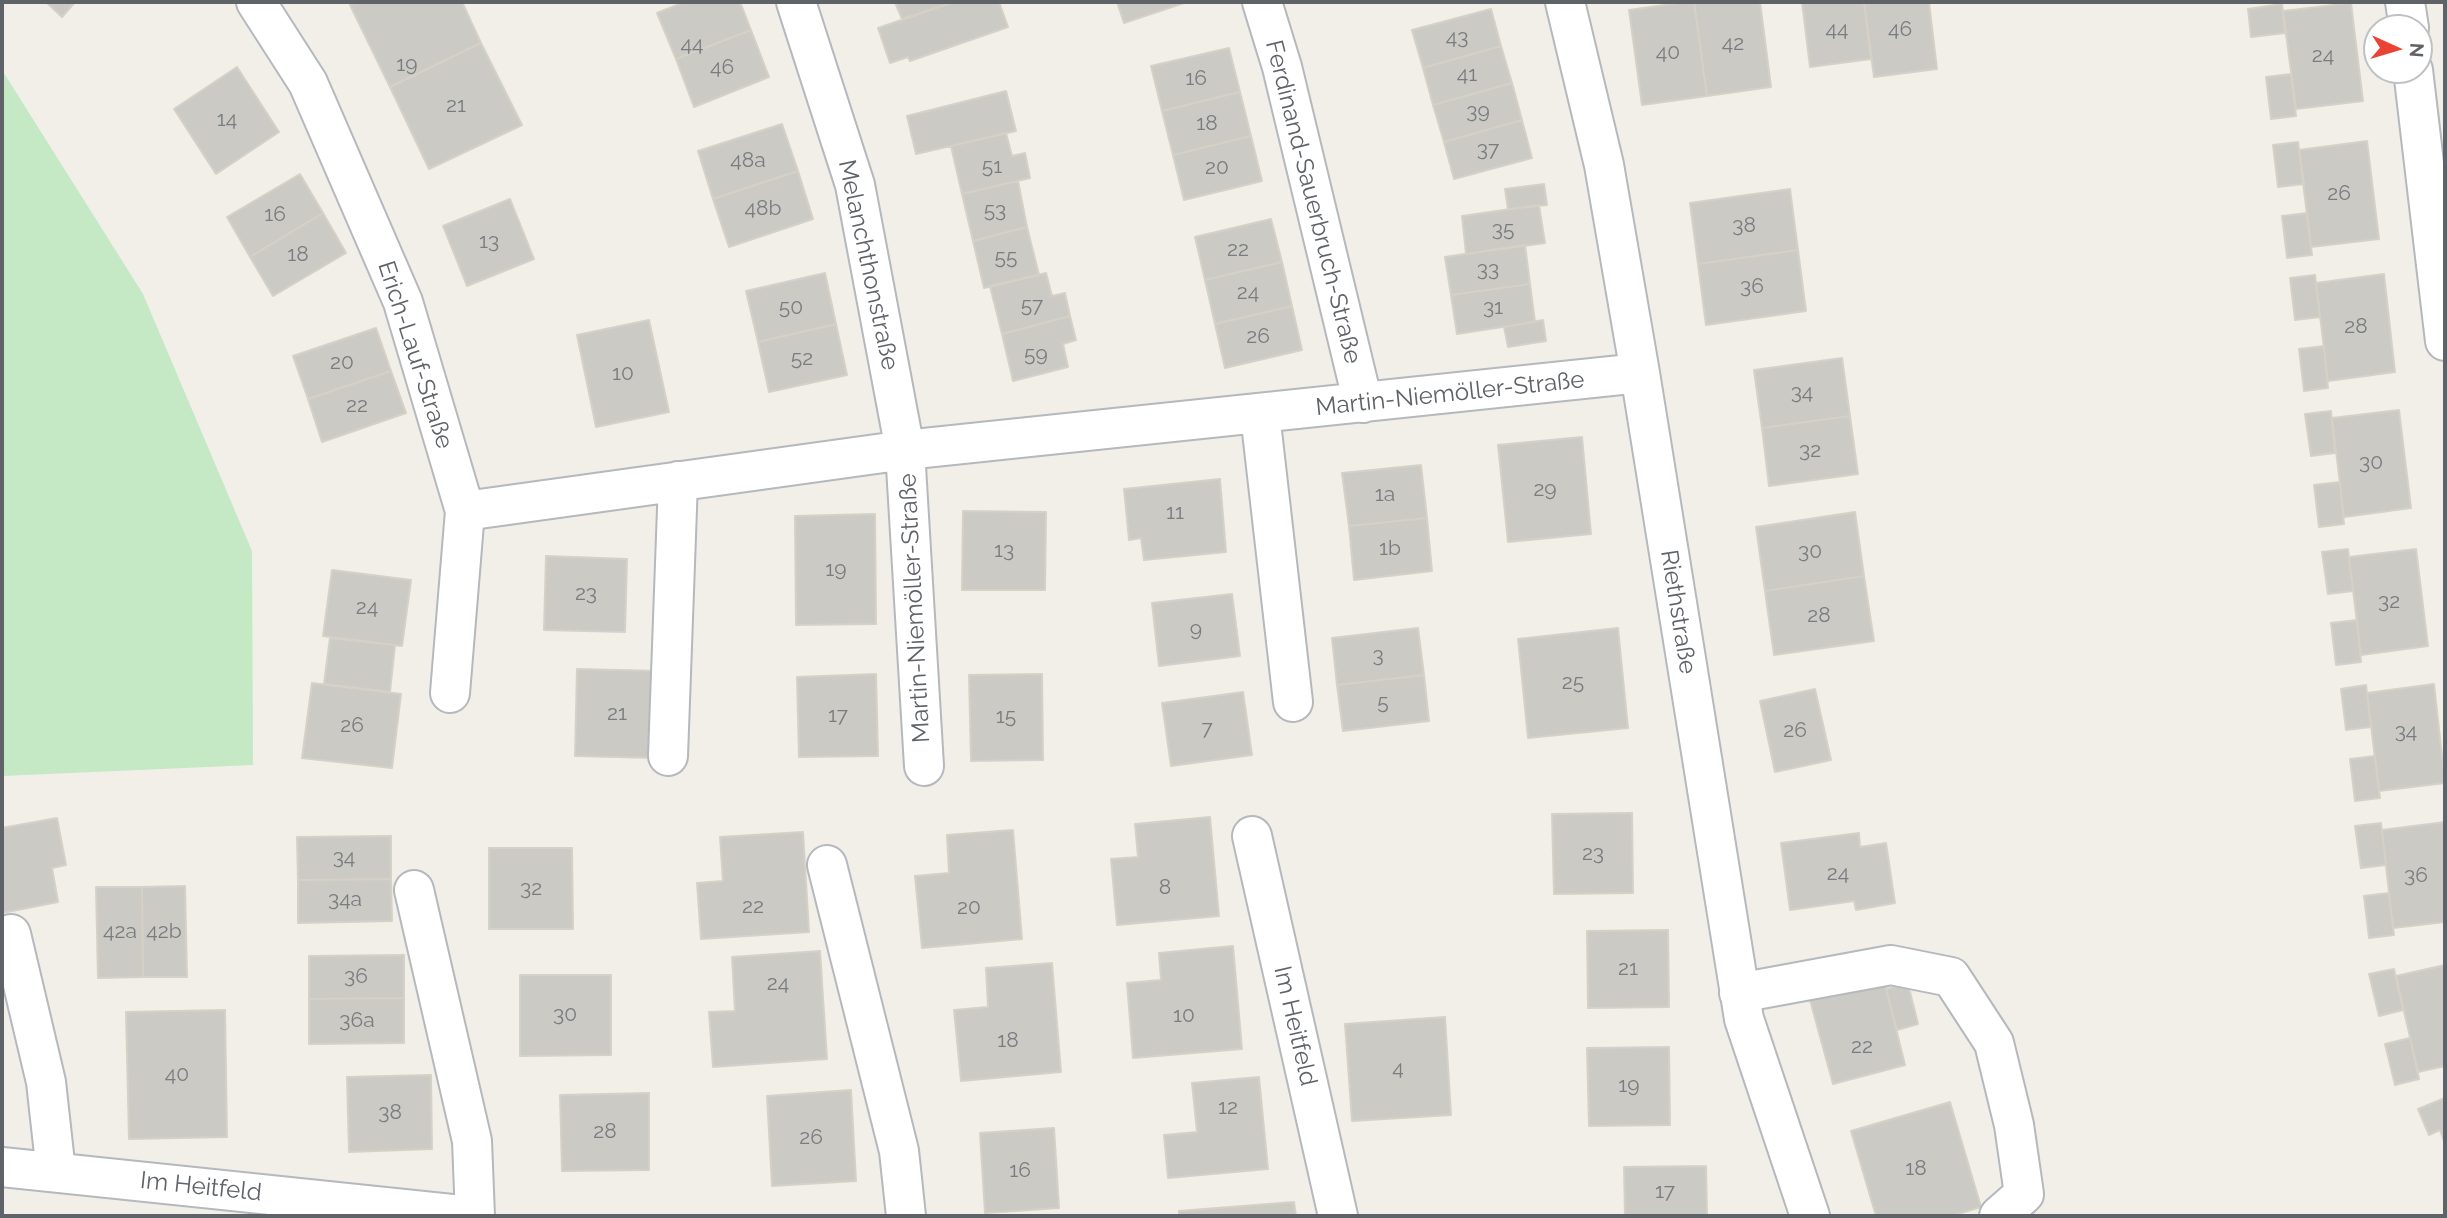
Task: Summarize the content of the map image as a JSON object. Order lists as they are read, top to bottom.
{
  "streets": {
    "street": [
      "Ferdinand-Sauerbruch-Straße",
      "Melanchthonstraße",
      "Erich-Lauf-Straße",
      "Martin-Niemöller-Straße",
      "Riethstraße",
      "Im Heitfeld"
    ]
  },
  "crossings": [
    ["Ferdinand-Sauerbruch-Straße", "Martin-Niemöller-Straße"],
    ["Melanchthonstraße", "Martin-Niemöller-Straße"],
    ["Erich-Lauf-Straße", "Martin-Niemöller-Straße"],
    ["Martin-Niemöller-Straße", "Riethstraße"]
  ],
  "house_numbers": [
    "44",
    "46",
    "43",
    "42",
    "44",
    "40",
    "24",
    "19",
    "46",
    "41",
    "16",
    "21",
    "39",
    "14",
    "18",
    "37",
    "48a",
    "51",
    "20",
    "26",
    "48b",
    "53",
    "16",
    "38",
    "35",
    "13",
    "22",
    "18",
    "55",
    "33",
    "36",
    "24",
    "57",
    "50",
    "31",
    "28",
    "26",
    "59",
    "52",
    "20",
    "10",
    "34",
    "22",
    "32",
    "30",
    "29",
    "1a",
    "11",
    "1b",
    "13",
    "30",
    "19",
    "23",
    "32",
    "24",
    "28",
    "9",
    "3",
    "25",
    "5",
    "21",
    "17",
    "15",
    "26",
    "7",
    "26",
    "34",
    "23",
    "34",
    "24",
    "36",
    "8",
    "32",
    "34a",
    "22",
    "20",
    "42a",
    "42b",
    "21",
    "36",
    "24",
    "30",
    "10",
    "36a",
    "18",
    "22",
    "4",
    "40",
    "19",
    "12",
    "38",
    "28",
    "26",
    "18",
    "16",
    "17"
  ],
  "north": "right"
}
